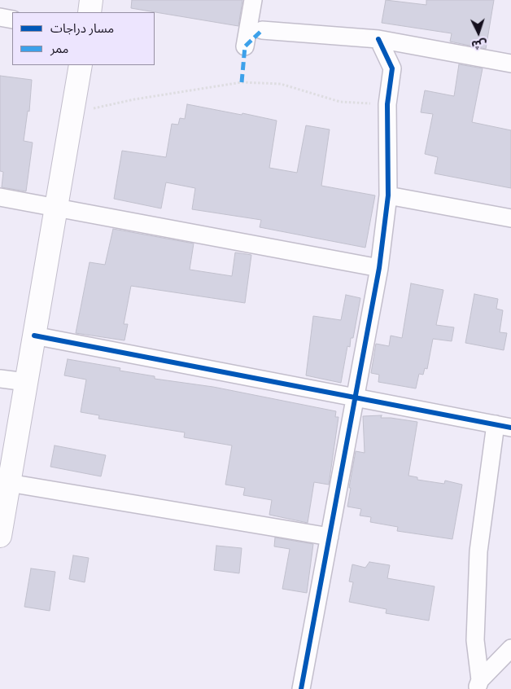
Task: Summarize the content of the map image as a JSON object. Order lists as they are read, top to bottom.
{
  "legend": ["مسار دراجات", "ممر"],
  "north": "bottom"
}
